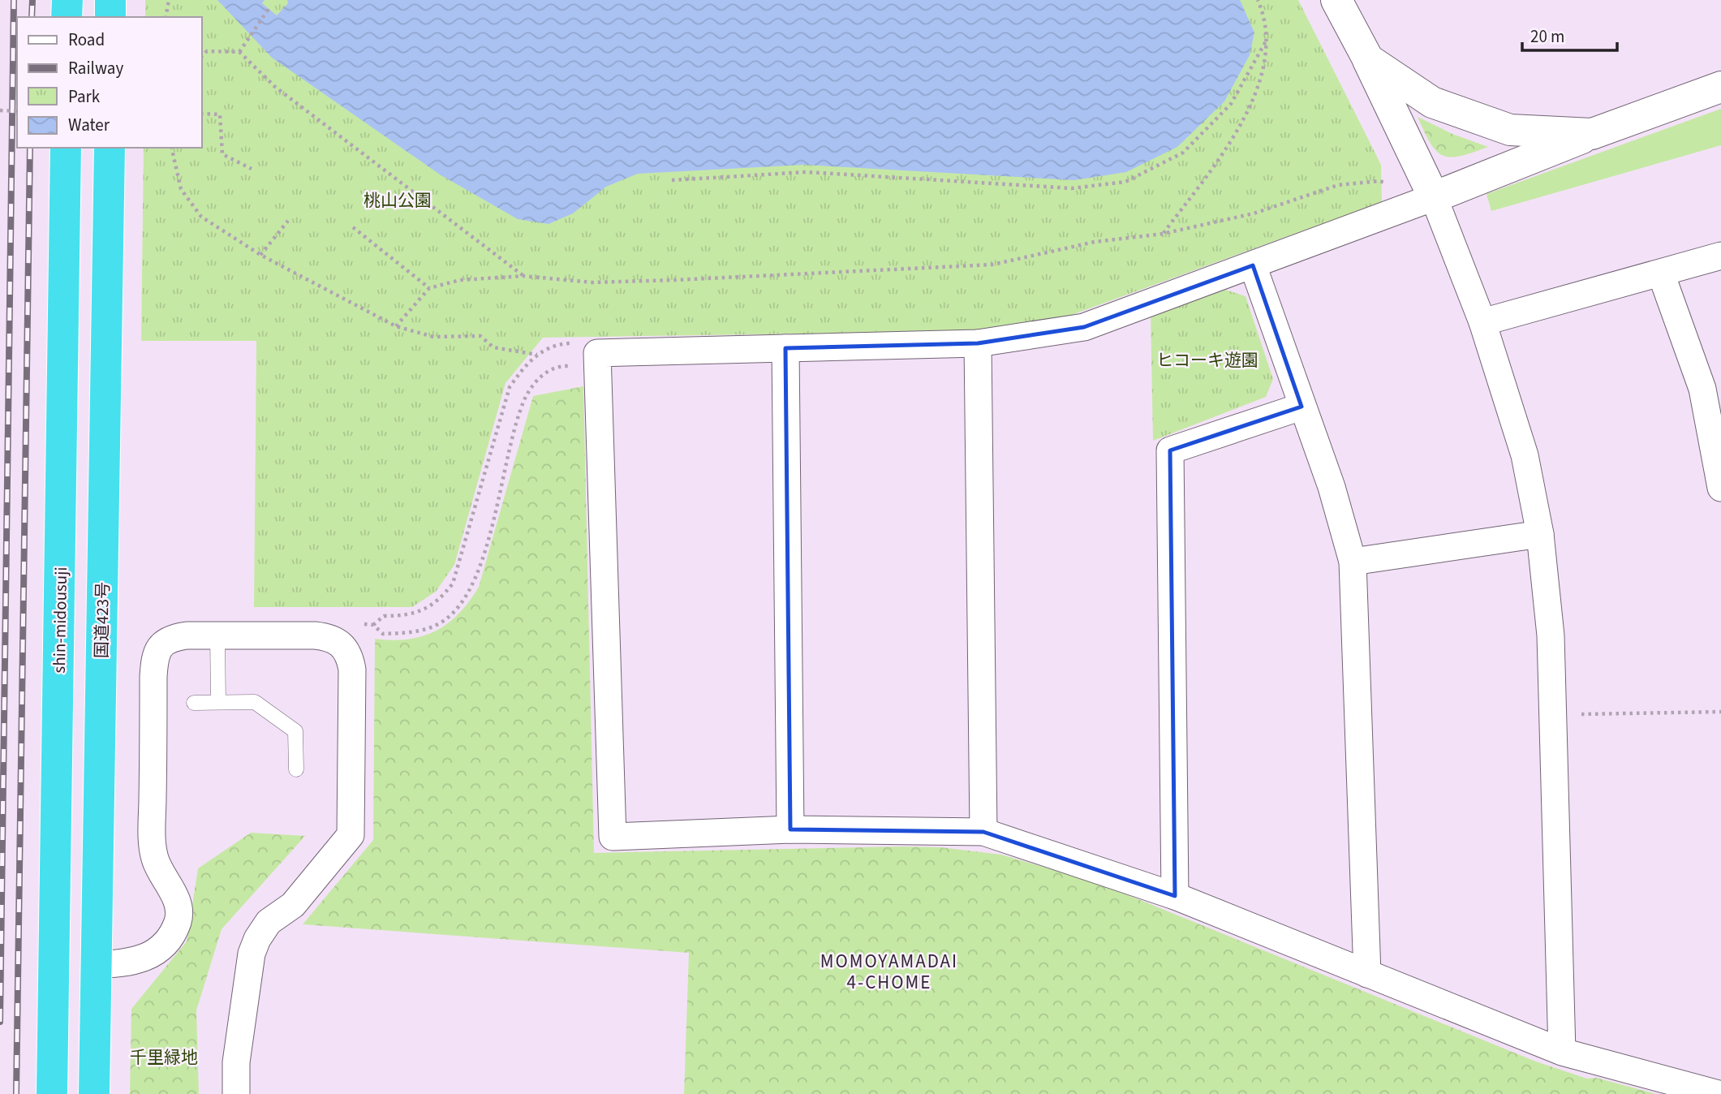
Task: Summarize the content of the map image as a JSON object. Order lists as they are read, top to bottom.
{
  "streets": {
    "highway": ["shin-midousuji", "国道423号"]
  },
  "districts": ["MOMOYAMADAI 4-CHOME"],
  "parks": ["桃山公園", "ヒコーキ遊園", "千里緑地"],
  "legend": [
    "Road",
    "Railway",
    "Park",
    "Water"
  ],
  "scale_bar": "20 m"
}
